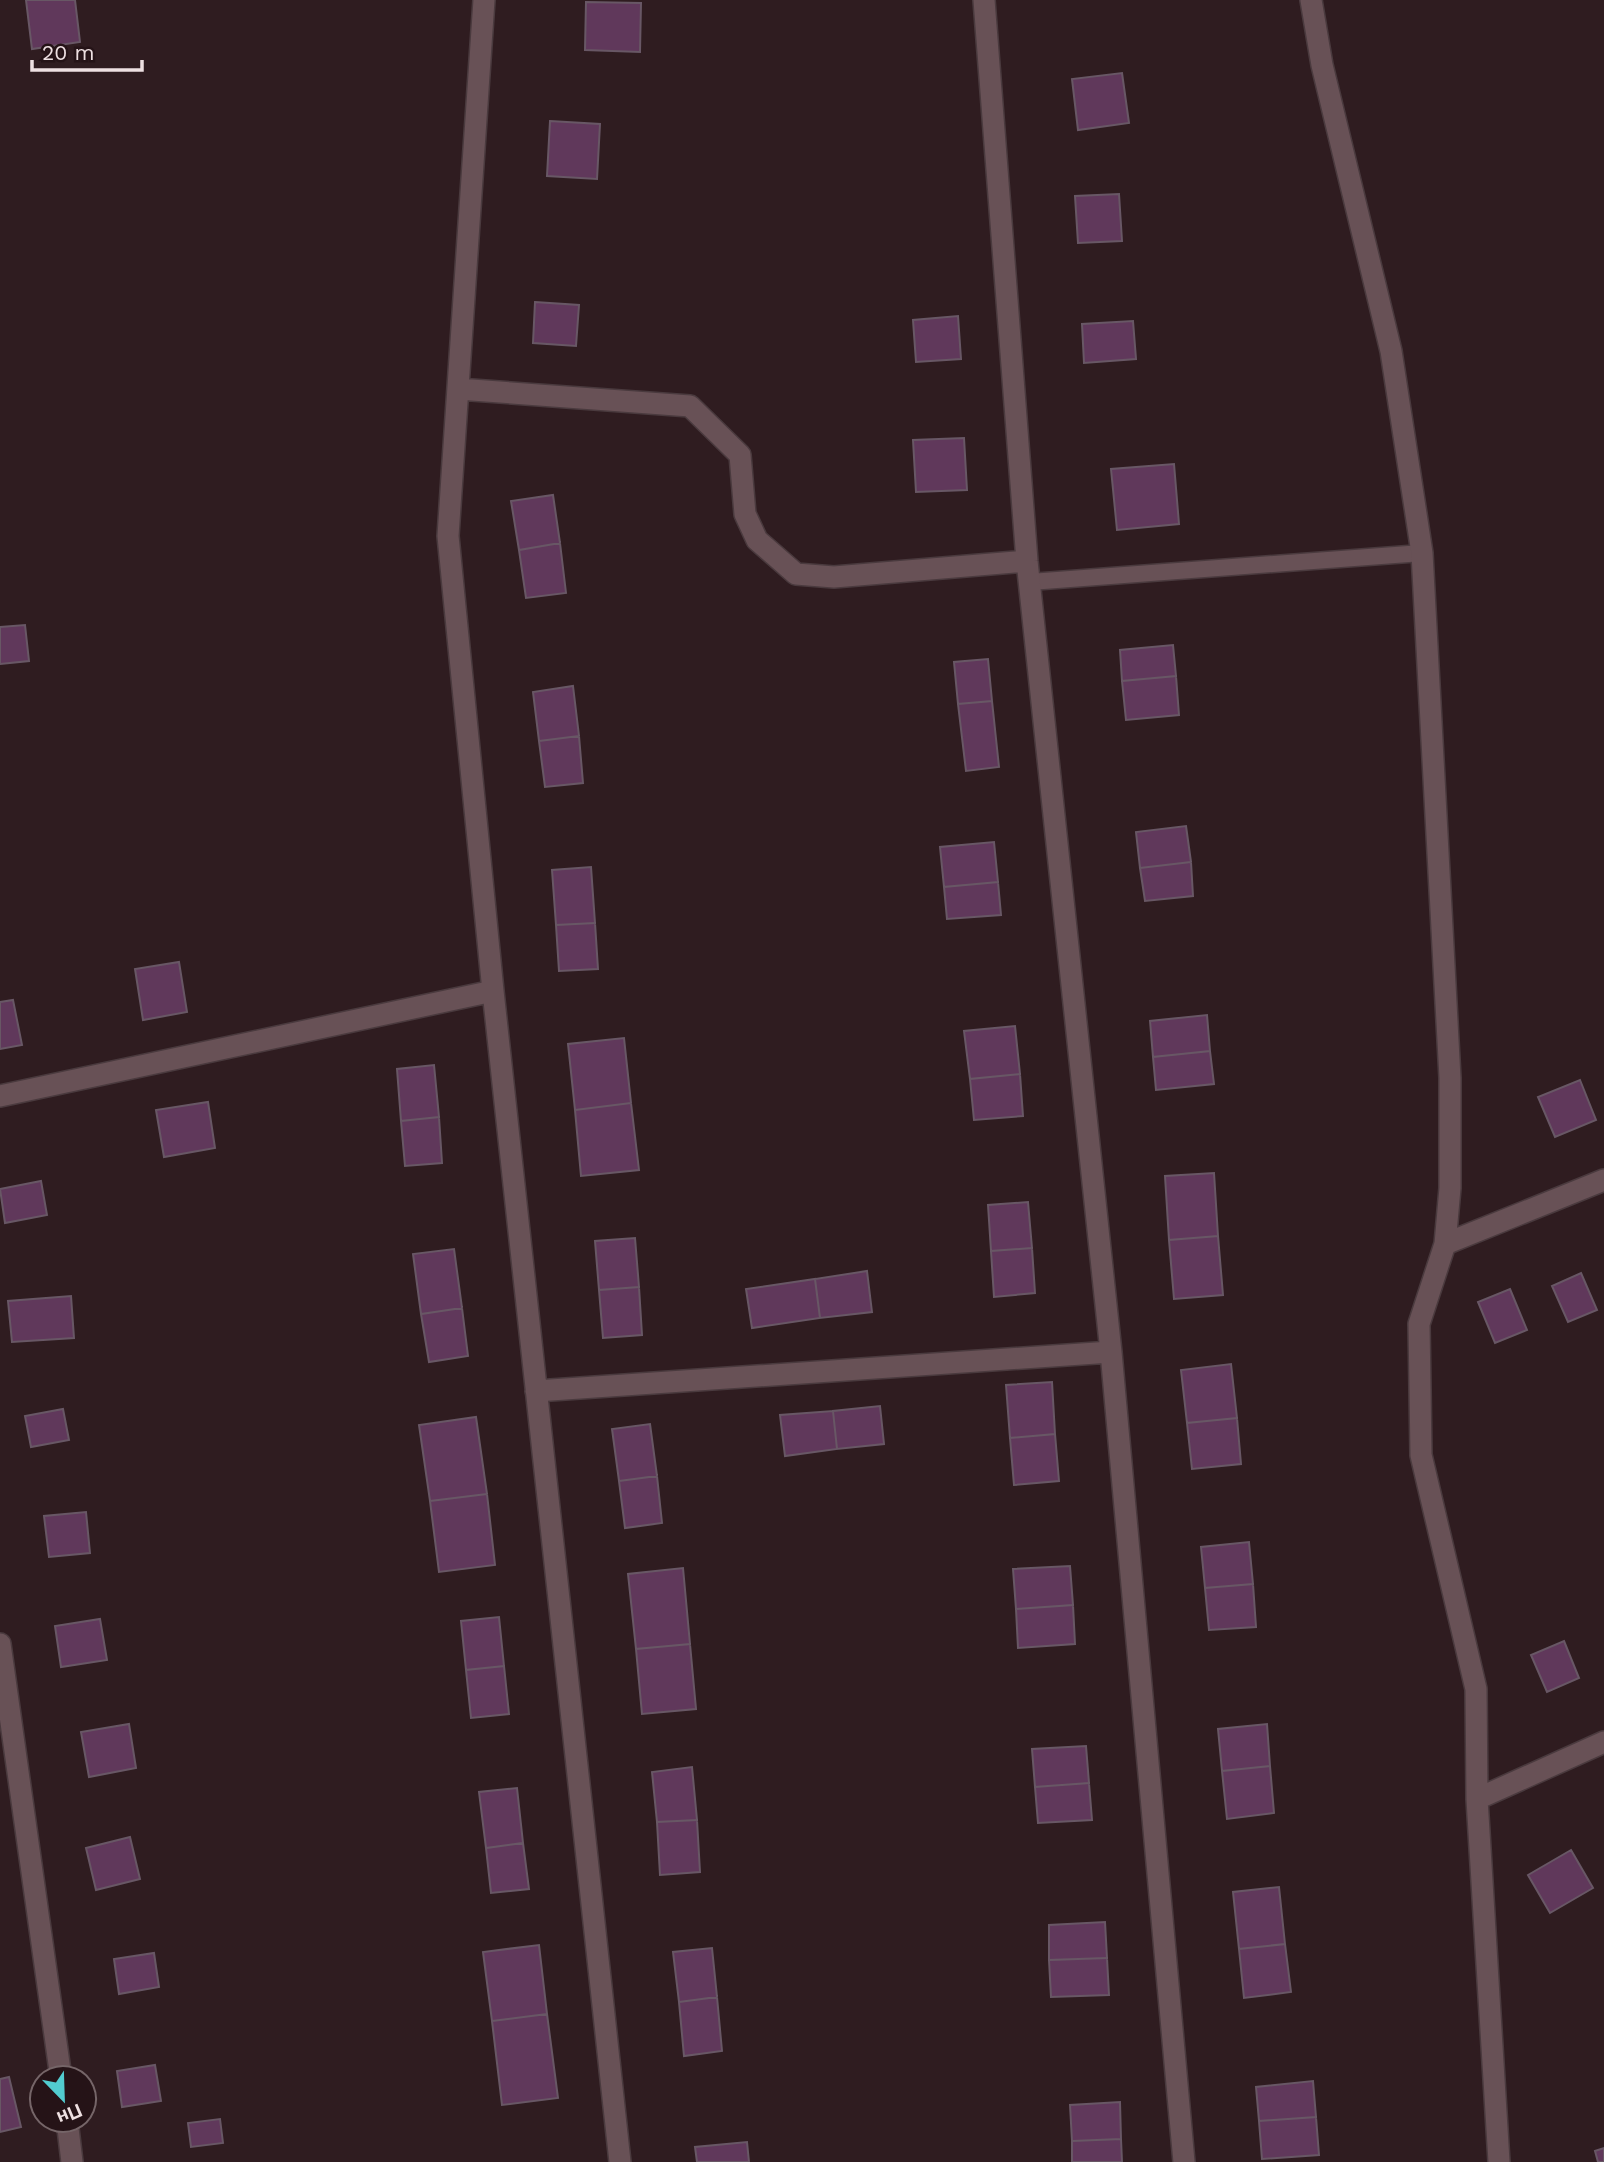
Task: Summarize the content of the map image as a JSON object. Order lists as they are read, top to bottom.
{
  "scale_bar": "20 m",
  "north": "bottom right"
}
